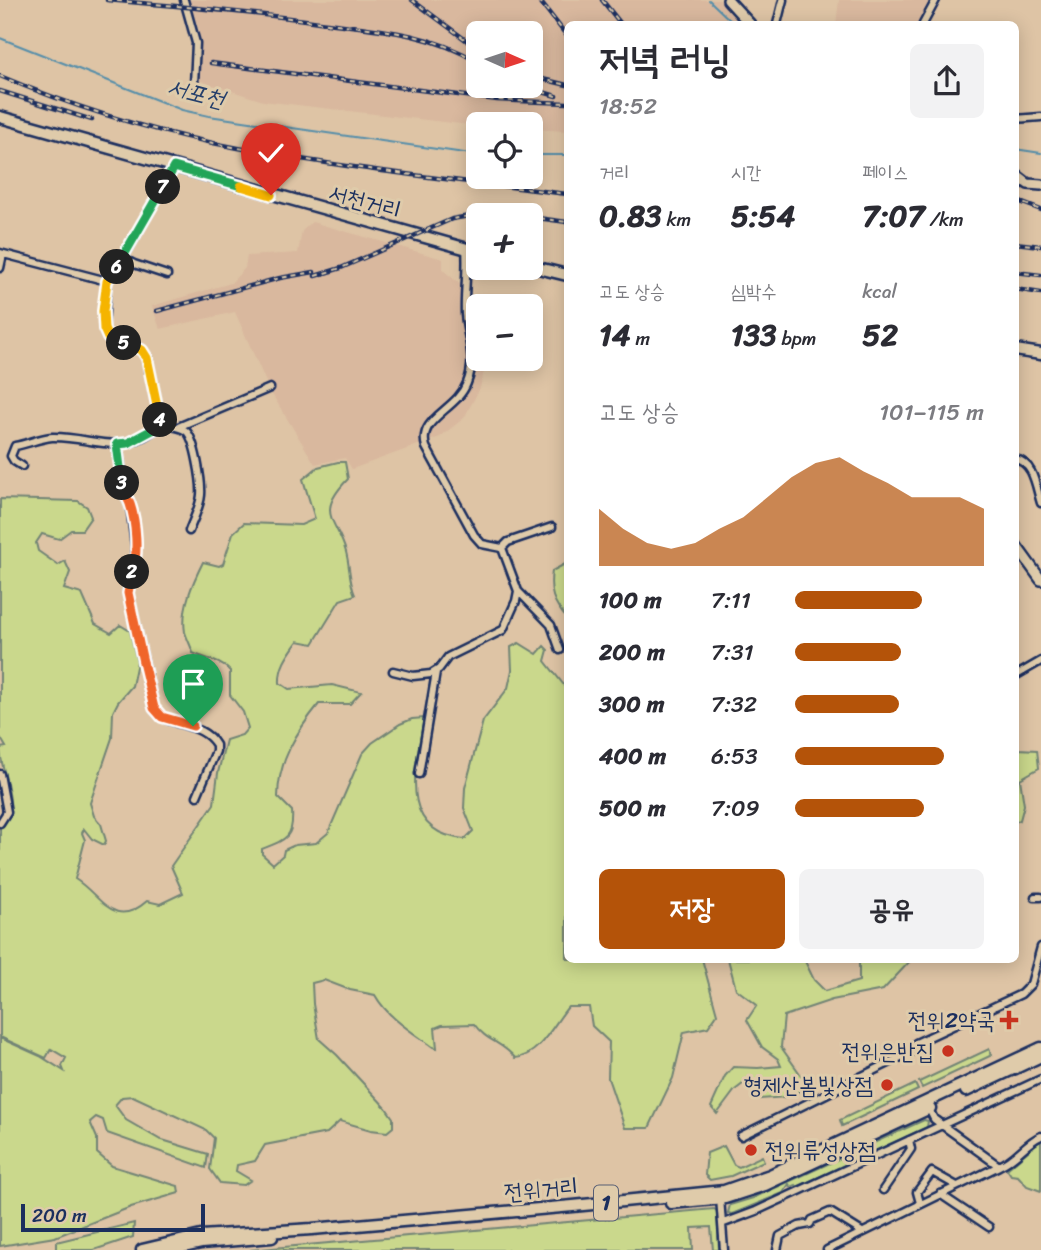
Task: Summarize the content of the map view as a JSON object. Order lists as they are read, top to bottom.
{
  "streets": {
    "main road": ["서천거리", "전위거리", "1"]
  },
  "water": ["서포천"],
  "places": {
    "health": ["전위2약국"],
    "other": ["전위은반집", "형제산봄빛상점", "전위류성상점"]
  },
  "scale_bar": "200 m",
  "north": "right",
  "page": {
    "map_buttons": ["+", "−"],
    "heading": ["저녁 러닝", "18:52"],
    "stats": [
      ["거리", "0.83 km"],
      ["시간", "5:54"],
      ["페이스", "7:07 /km"],
      ["고도 상승", "14 m"],
      ["심박수", "133 bpm"],
      ["kcal", "52"]
    ],
    "pins": [
      "7",
      "6",
      "5",
      "4",
      "3",
      "2"
    ],
    "chart": ["고도 상승", "101–115 m"],
    "list": [
      {
        "name": "100 m",
        "note": "7:11"
      },
      {
        "name": "200 m",
        "note": "7:31"
      },
      {
        "name": "300 m",
        "note": "7:32"
      },
      {
        "name": "400 m",
        "note": "6:53"
      },
      {
        "name": "500 m",
        "note": "7:09"
      }
    ],
    "buttons": ["저장", "공유"],
    "scale": "200 m"
  }
}
